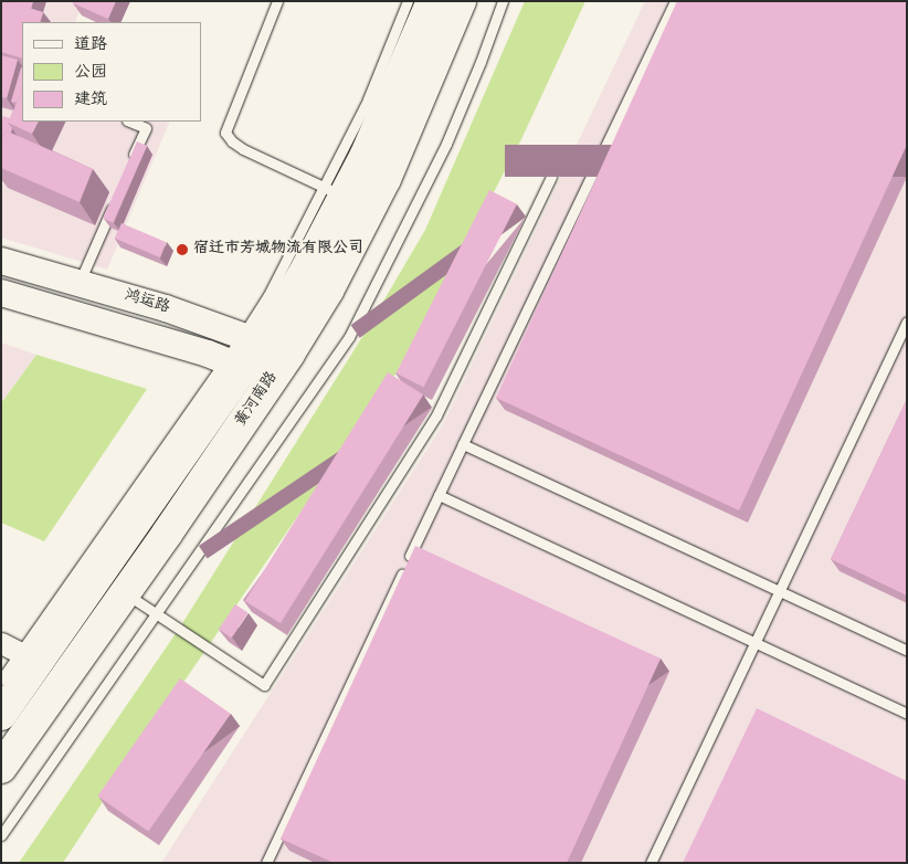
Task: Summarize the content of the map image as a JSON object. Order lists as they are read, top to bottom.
{
  "streets": {
    "main road": ["黄河南路"],
    "street": ["鸿运路"]
  },
  "crossings": [
    ["鸿运路", "黄河南路"]
  ],
  "places": ["宿迁市芳城物流有限公司"],
  "legend": ["道路", "公园", "建筑"]
}
